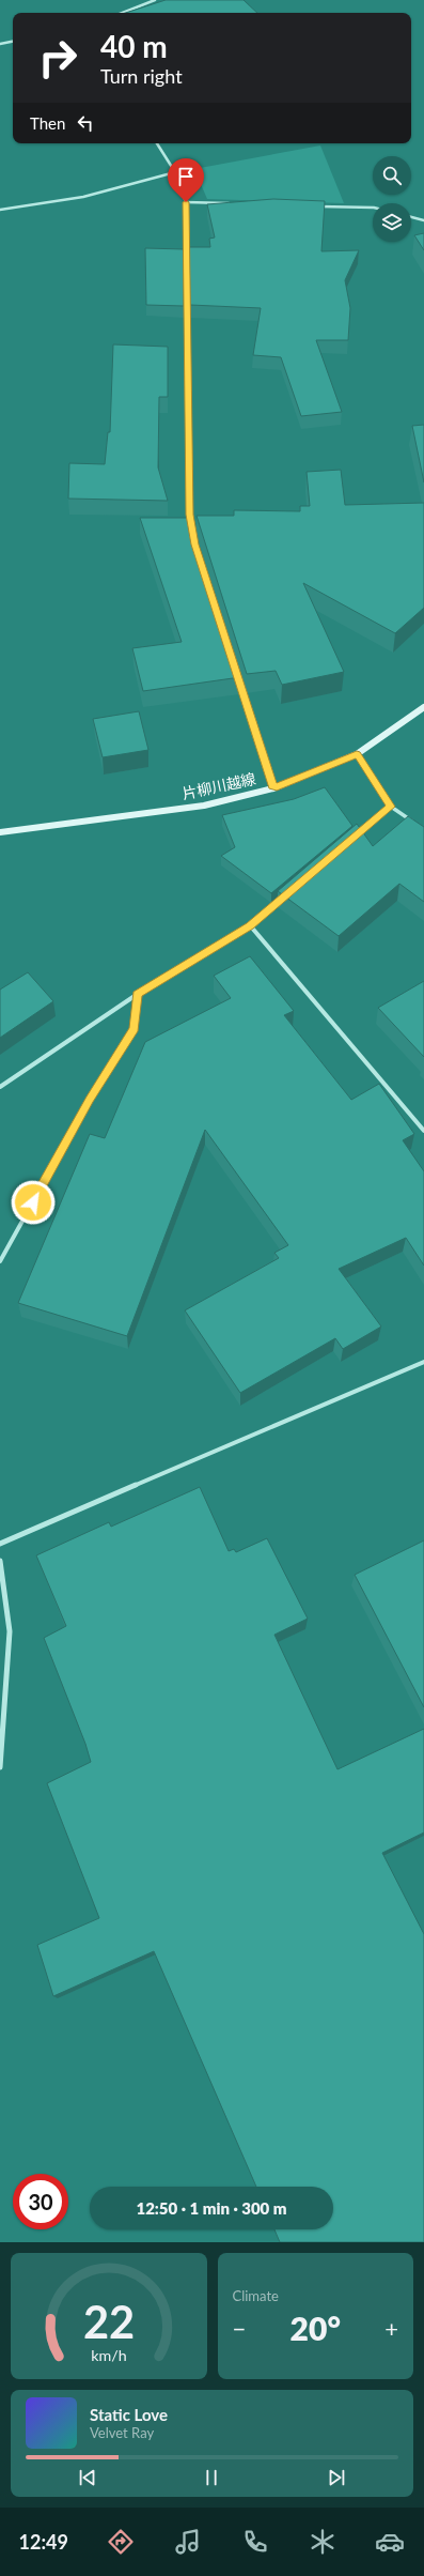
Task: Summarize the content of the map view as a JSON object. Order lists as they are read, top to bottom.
{
  "streets": {
    "main road": ["片柳川越線"]
  },
  "page": {
    "turn": ["40 m", "Turn right"],
    "then": "Then",
    "limit": "30",
    "trip": "12:50 · 1 min · 300 m",
    "tile": "Climate",
    "heat": ["−", "20°", "+"],
    "song": ["Static Love", "Velvet Ray"],
    "tabs": "12:49",
    "gauge": ["22", "km/h"]
  }
}
